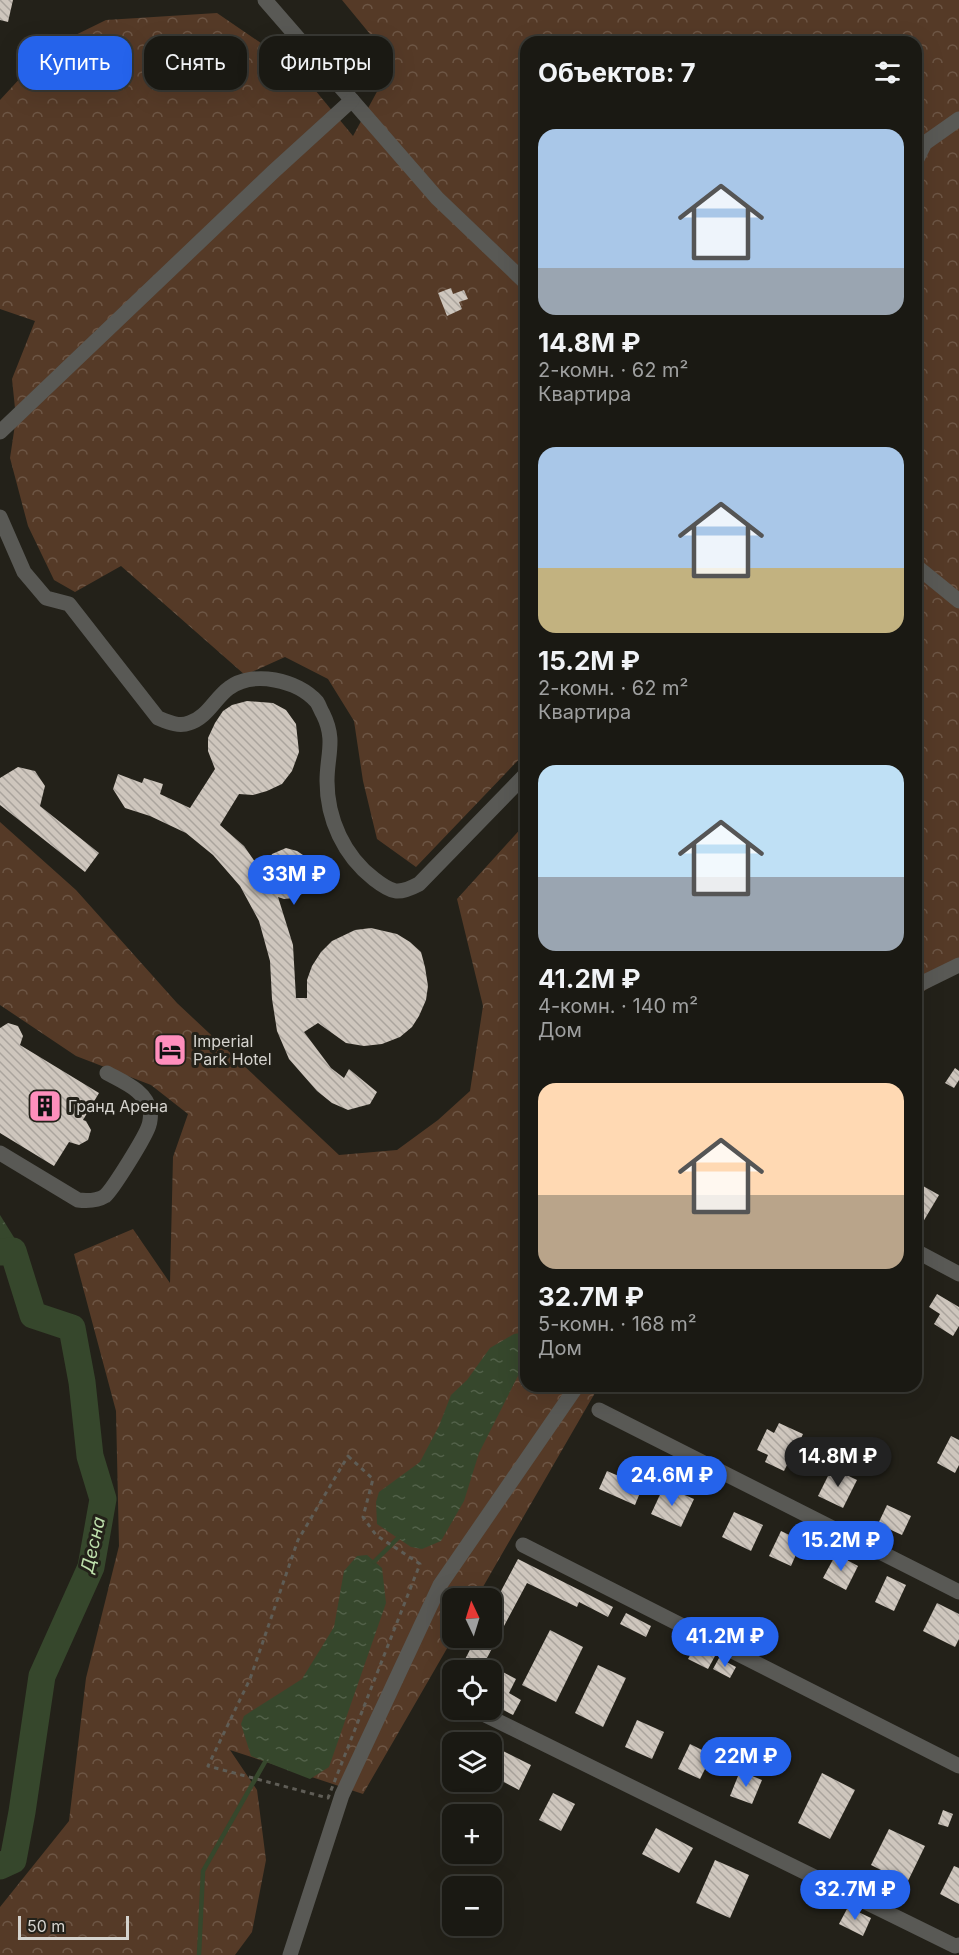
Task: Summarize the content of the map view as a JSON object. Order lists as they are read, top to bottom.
{
  "water": ["Десна"],
  "places": {
    "hotel": ["Imperial Park Hotel"],
    "building": ["Гранд Арена"]
  },
  "scale_bar": "50 m",
  "north": "top",
  "page": {
    "chip": ["Купить", "Снять", "Фильтры"],
    "heading": "Объектов: 7",
    "list": [
      {
        "name": "14.8M ₽",
        "note": "2-комн. · 62 m² · Квартира"
      },
      {
        "name": "15.2M ₽",
        "note": "2-комн. · 62 m² · Квартира"
      },
      {
        "name": "41.2M ₽",
        "note": "4-комн. · 140 m² · Дом"
      },
      {
        "name": "32.7M ₽",
        "note": "5-комн. · 168 m² · Дом"
      }
    ],
    "price": [
      "33M ₽",
      "14.8M ₽",
      "24.6M ₽",
      "15.2M ₽",
      "41.2M ₽",
      "22M ₽",
      "32.7M ₽"
    ],
    "map_buttons": ["+", "−"],
    "scale": "50 m"
  }
}
